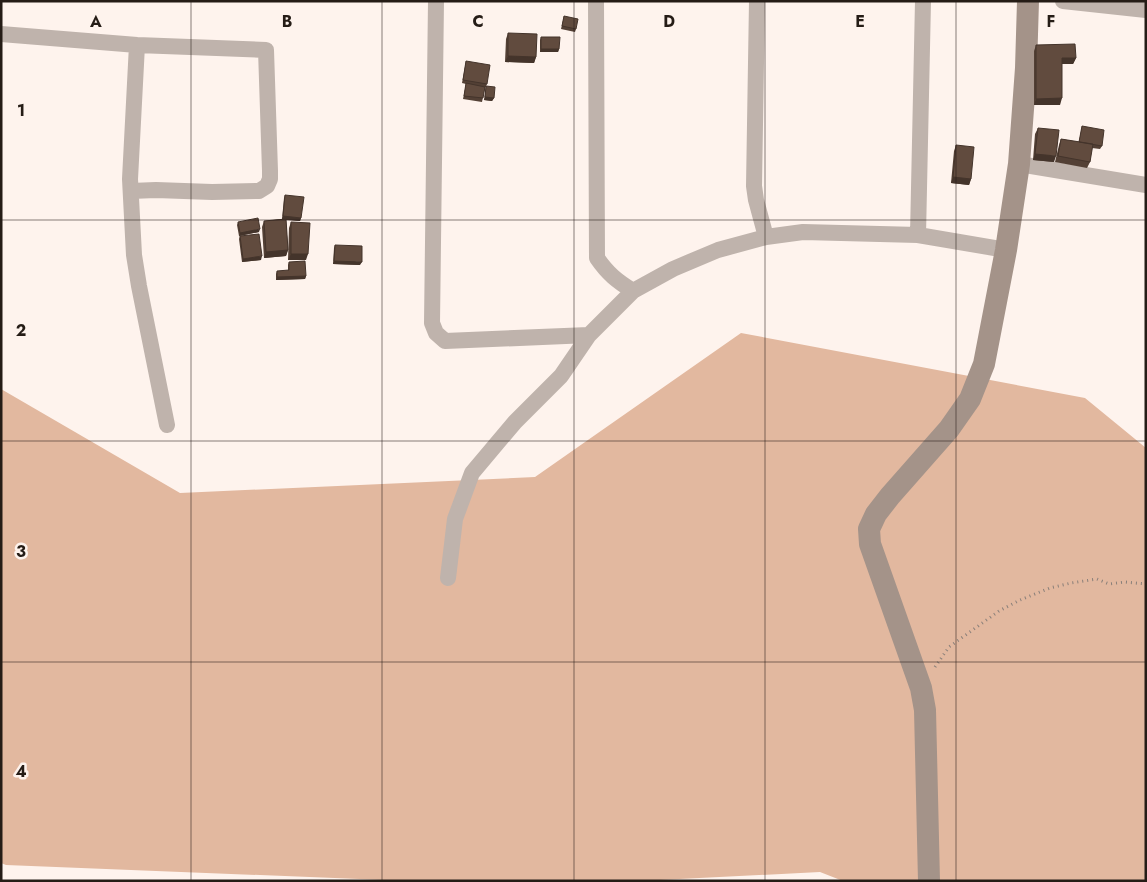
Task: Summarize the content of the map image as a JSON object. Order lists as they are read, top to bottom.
{
  "grid": {
    "columns": [
      "A",
      "B",
      "C",
      "D",
      "E",
      "F"
    ],
    "rows": [
      "1",
      "2",
      "3",
      "4"
    ]
  }
}
